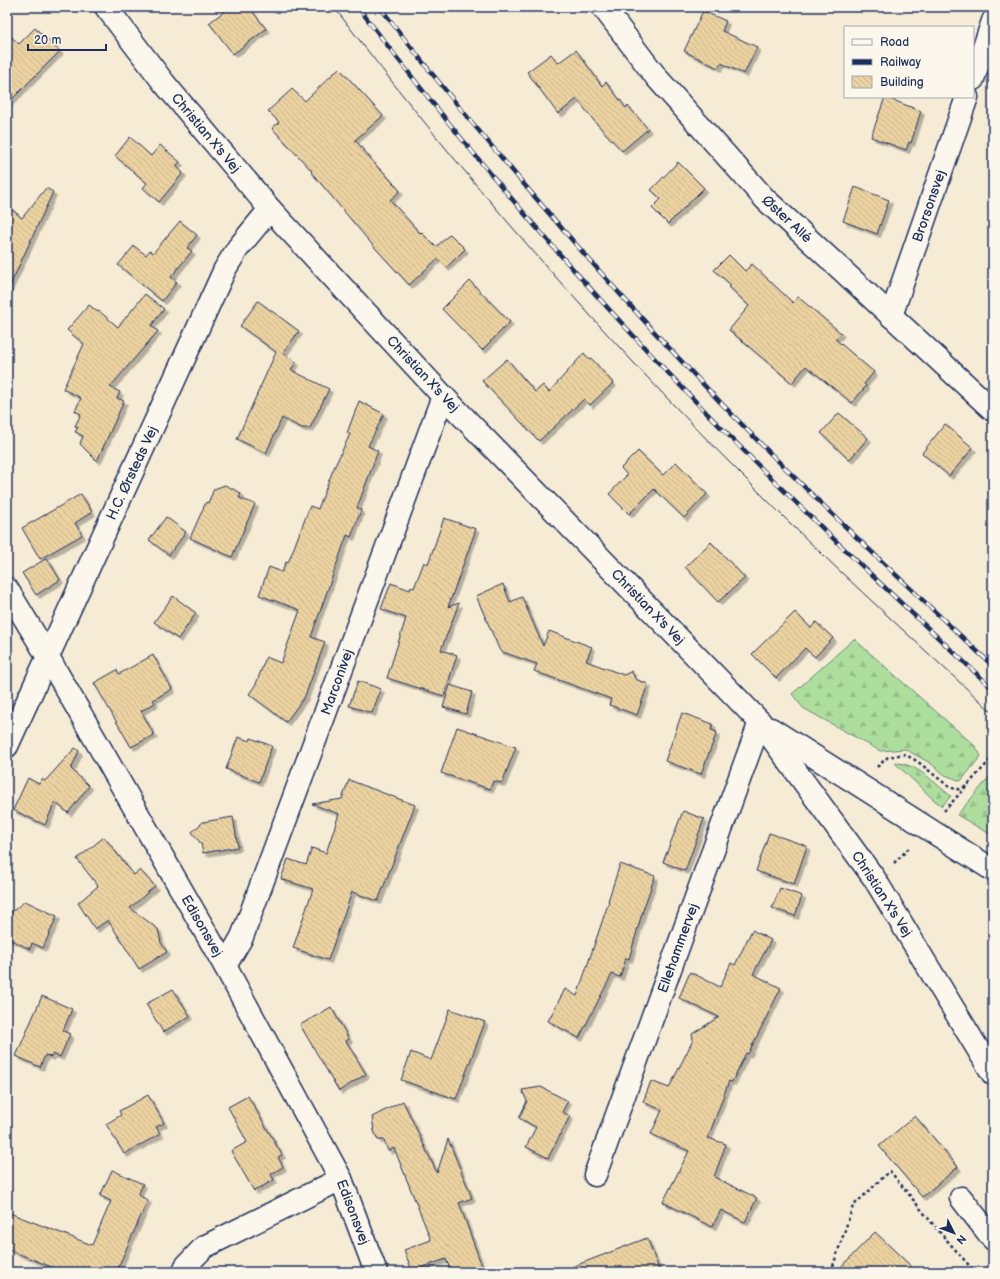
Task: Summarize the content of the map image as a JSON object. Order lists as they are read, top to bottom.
{
  "streets": {
    "street": [
      "Christian X's Vej",
      "Brorsonsvej",
      "Øster Allé",
      "H.C. Ørsteds Vej",
      "Marconivej",
      "Edisonsvej",
      "Ellehammervej"
    ]
  },
  "crossings": [
    ["Christian X's Vej", "H.C. Ørsteds Vej"],
    ["Christian X's Vej", "Marconivej"],
    ["Christian X's Vej", "Ellehammervej"],
    ["Brorsonsvej", "Øster Allé"],
    ["H.C. Ørsteds Vej", "Edisonsvej"],
    ["Marconivej", "Edisonsvej"]
  ],
  "legend": ["Road", "Railway", "Building"],
  "scale_bar": "20 m",
  "north": "bottom right"
}
